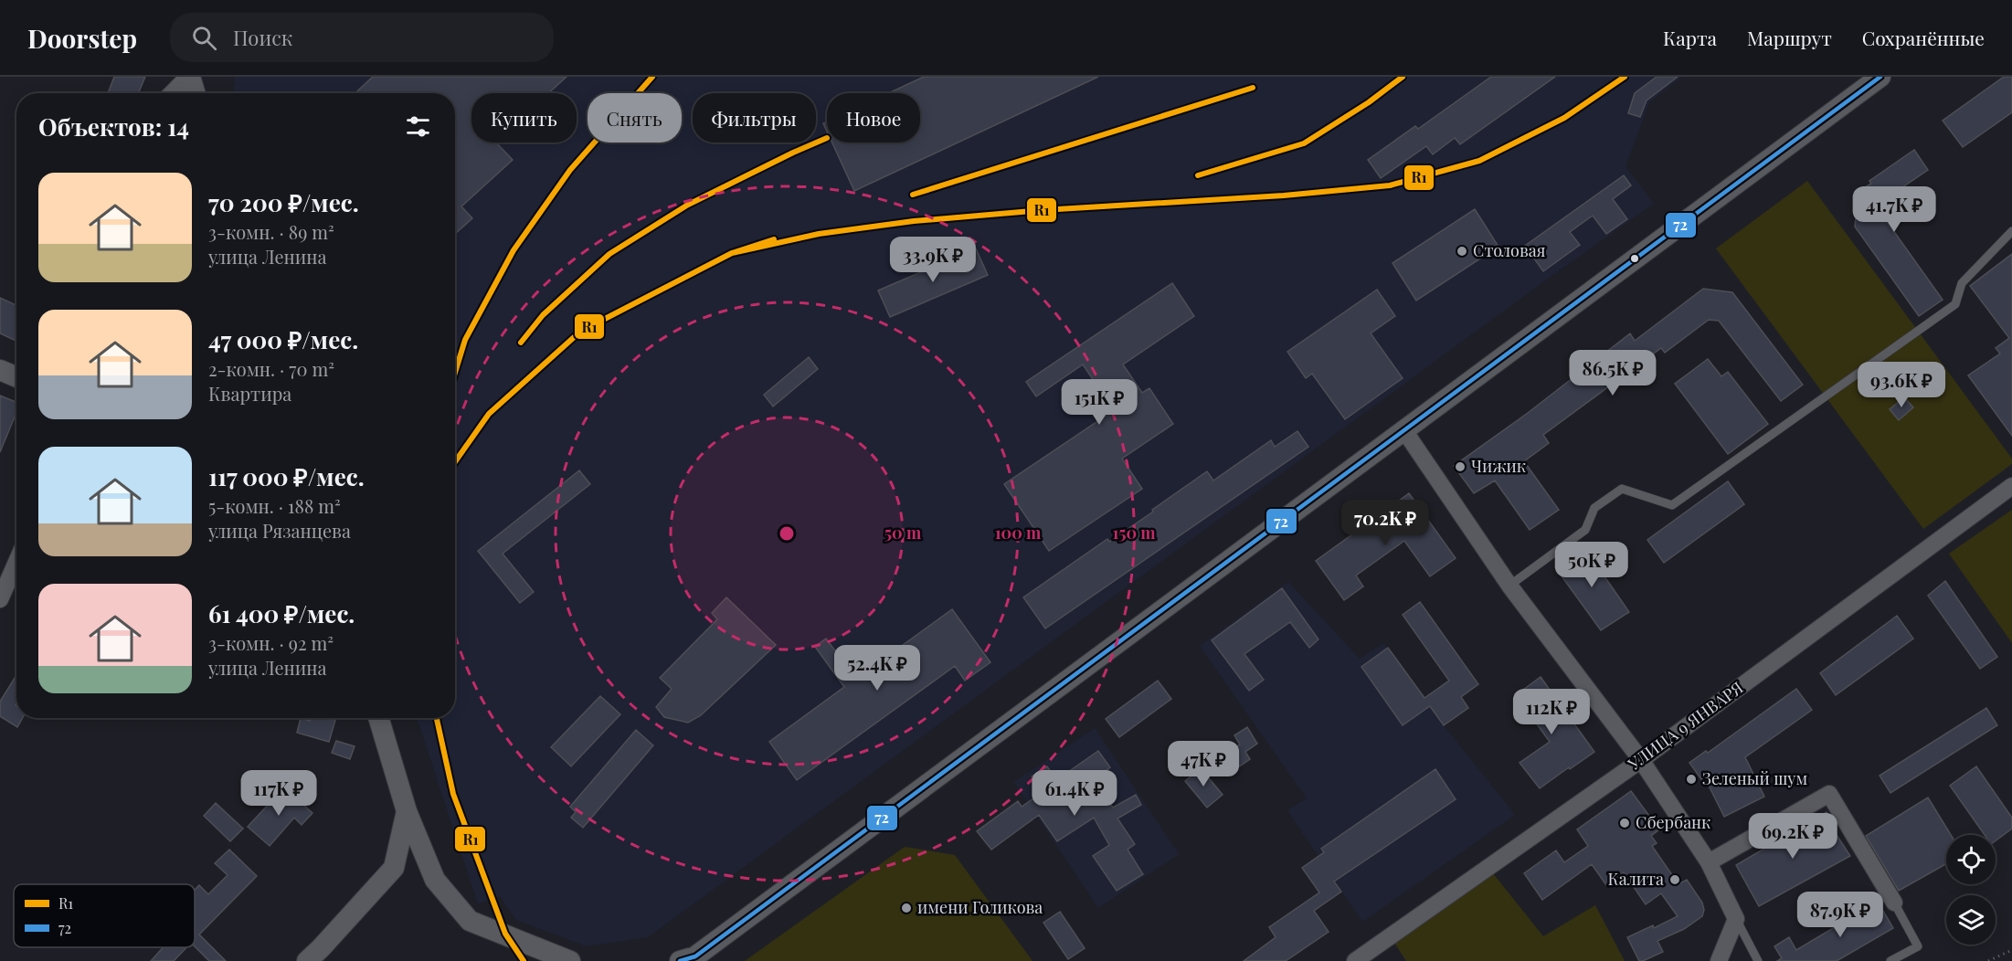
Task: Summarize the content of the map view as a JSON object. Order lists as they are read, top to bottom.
{
  "streets": {
    "street": ["УЛИЦА 9 ЯНВАРЯ"]
  },
  "places": [
    "Столовая",
    "Чижик",
    "Зеленый шум",
    "Сбербанк",
    "Калита",
    "имени Голикова"
  ],
  "lines": ["transit line R1", "transit line 72"],
  "legend": ["R1", "72"],
  "page": {
    "header": "Doorstep",
    "search": "Поиск",
    "nav": ["Карта", "Маршрут", "Сохранённые"],
    "chip": [
      "Купить",
      "Снять",
      "Фильтры",
      "Новое"
    ],
    "heading": "Объектов: 14",
    "list": [
      {
        "name": "70 200 ₽/мес.",
        "note": "3-комн. · 89 m² · улица Ленина"
      },
      {
        "name": "47 000 ₽/мес.",
        "note": "2-комн. · 70 m² · Квартира"
      },
      {
        "name": "117 000 ₽/мес.",
        "note": "5-комн. · 188 m² · улица Рязанцева"
      },
      {
        "name": "61 400 ₽/мес.",
        "note": "3-комн. · 92 m² · улица Ленина"
      }
    ],
    "price": [
      "41.7K ₽",
      "33.9K ₽",
      "86.5K ₽",
      "93.6K ₽",
      "151K ₽",
      "70.2K ₽",
      "50K ₽",
      "52.4K ₽",
      "112K ₽",
      "47K ₽",
      "117K ₽",
      "61.4K ₽",
      "69.2K ₽",
      "87.9K ₽"
    ]
  },
  "rings": ["50 m", "100 m", "150 m"]
}
